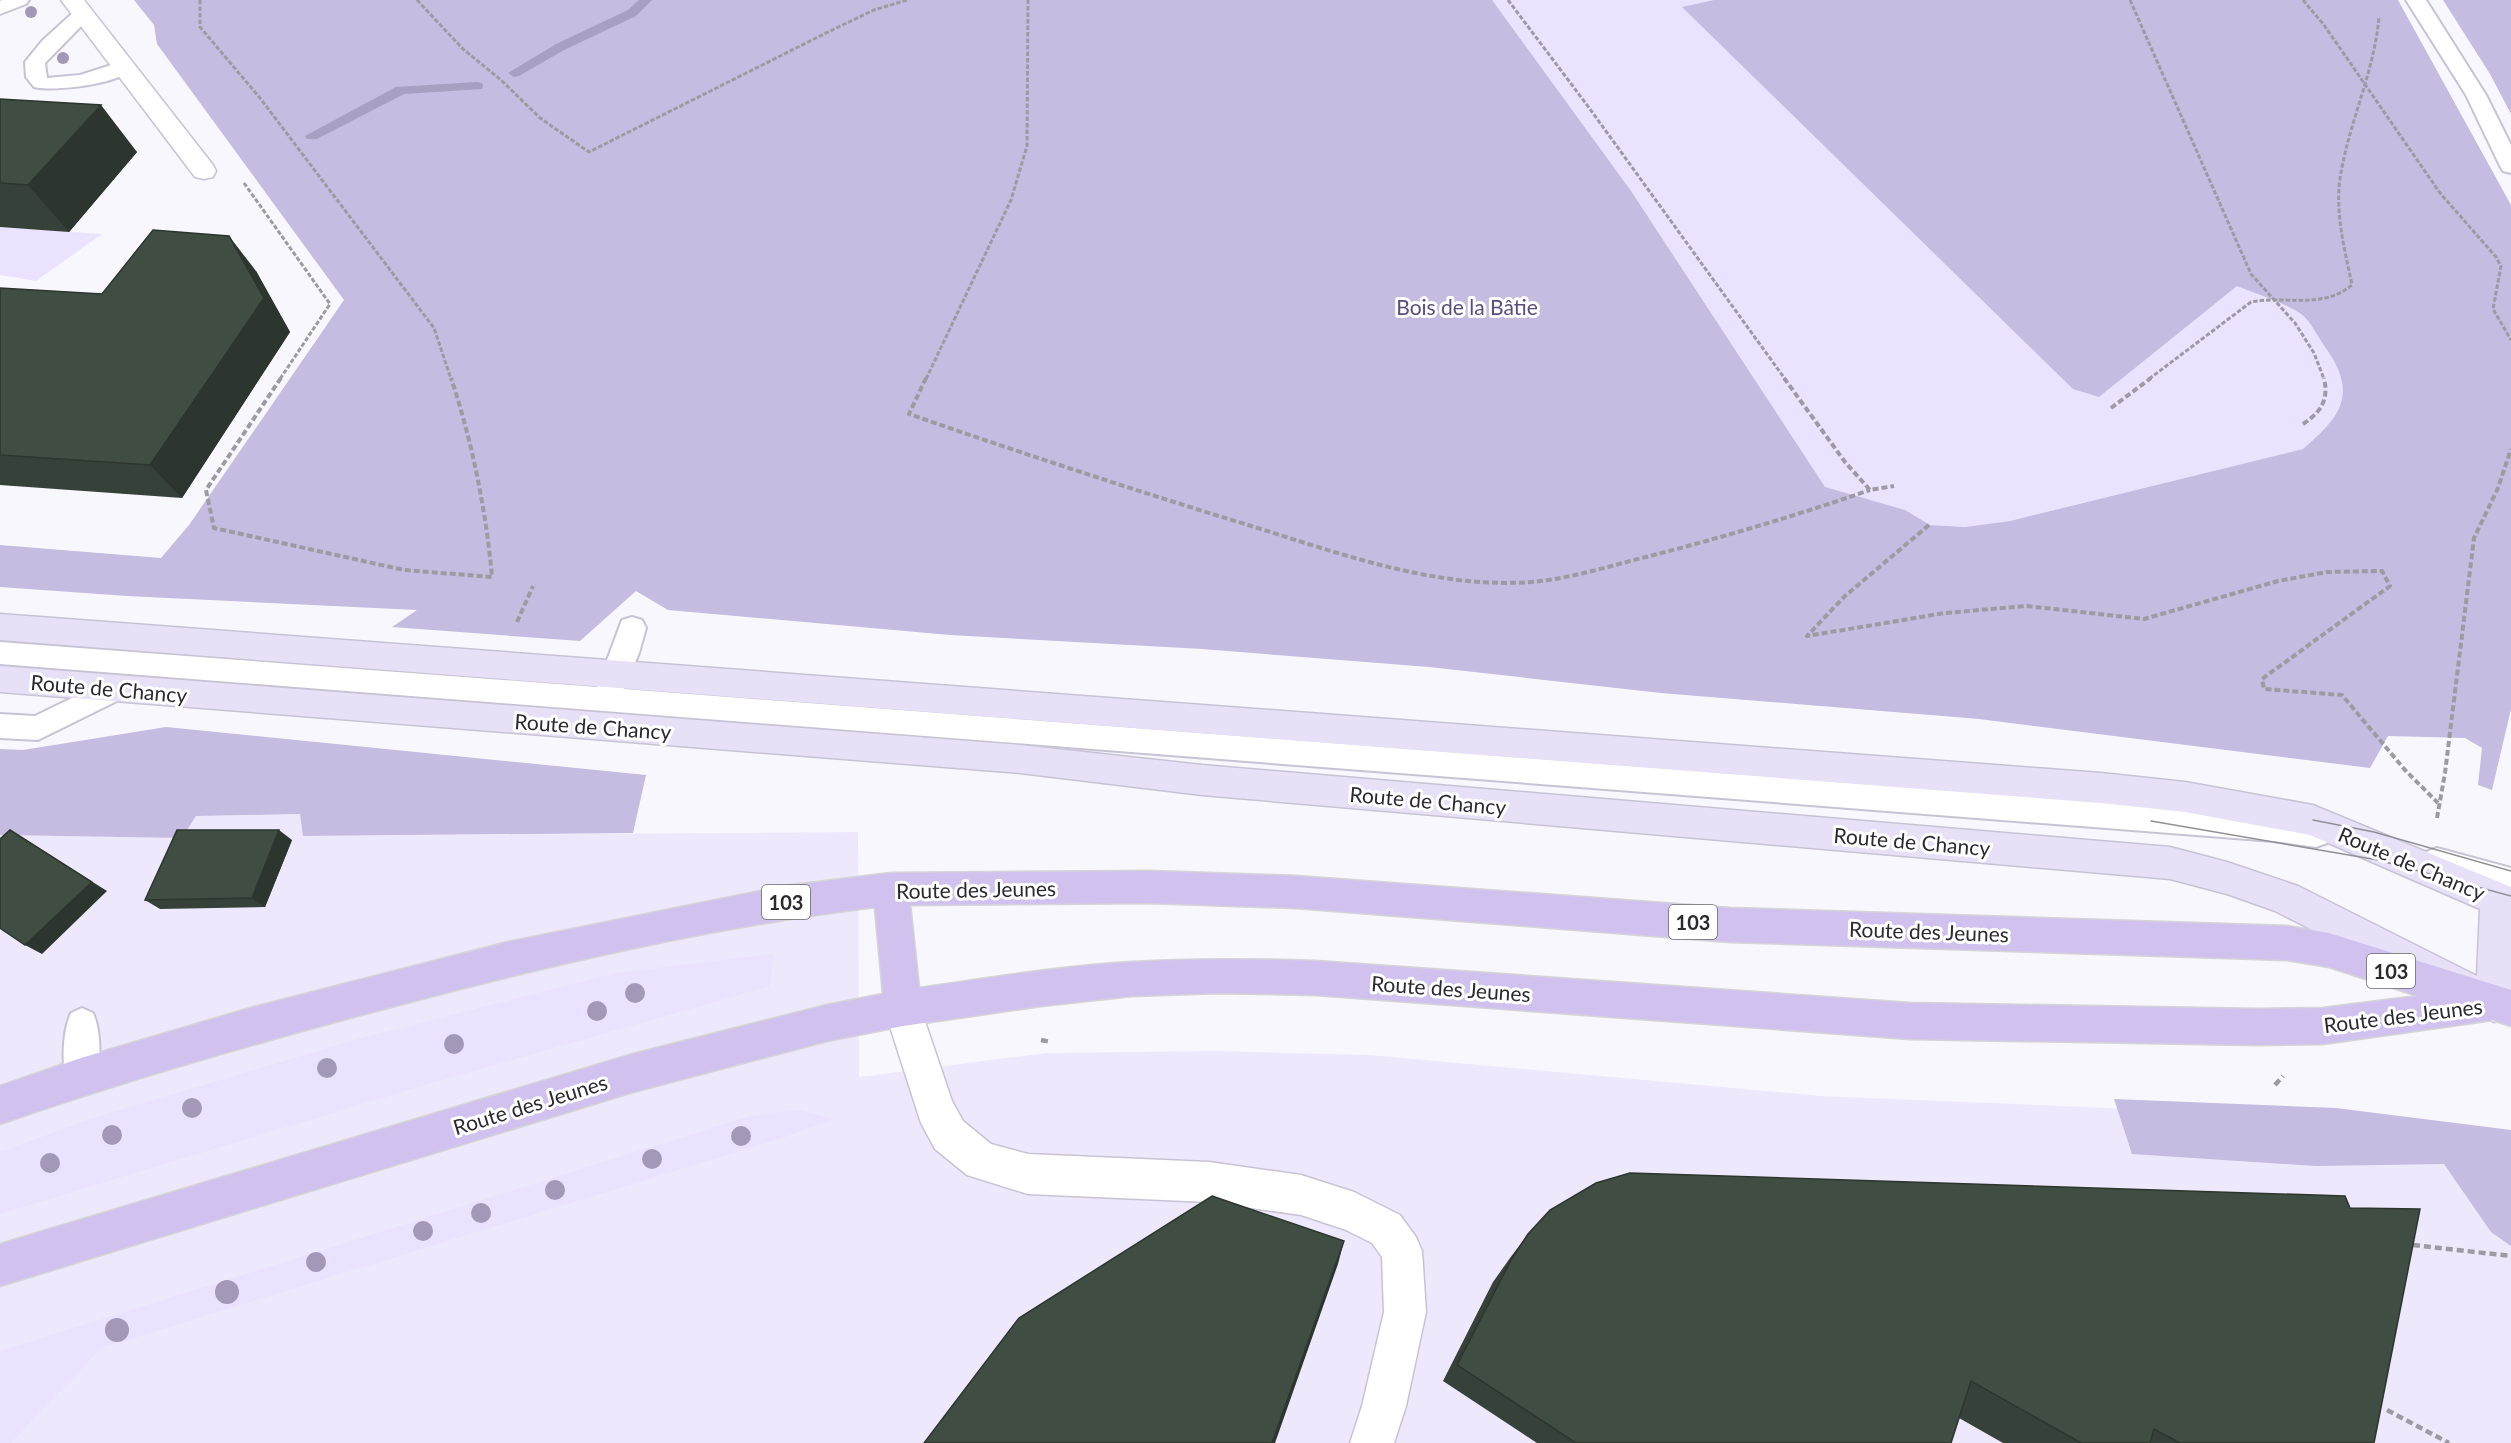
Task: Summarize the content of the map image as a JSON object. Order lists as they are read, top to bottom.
{
  "streets": {
    "main road": ["Route de Chancy", "Route des Jeunes", "103"]
  },
  "crossings": [
    ["Route de Chancy", "Route des Jeunes"]
  ],
  "parks": ["Bois de la Bâtie"]
}
